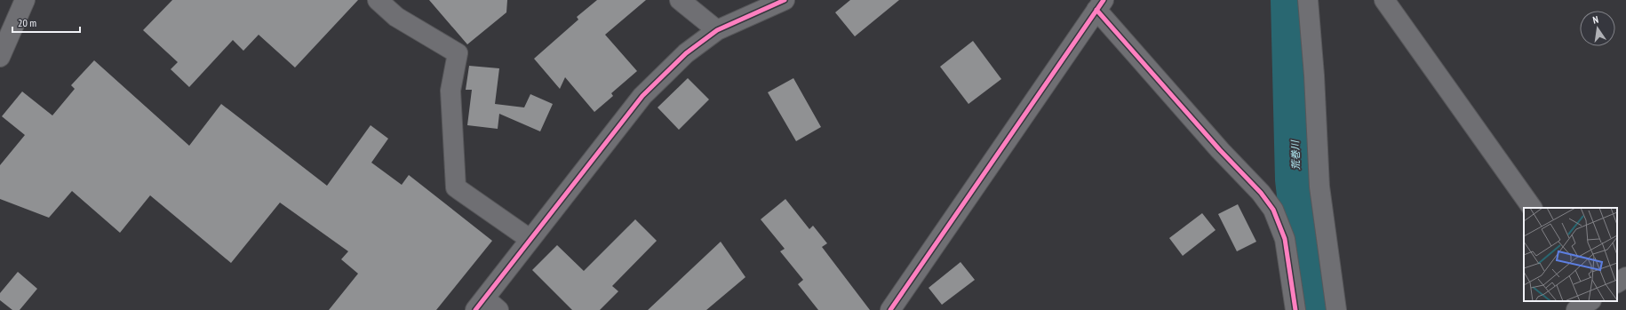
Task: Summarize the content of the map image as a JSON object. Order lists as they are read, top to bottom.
{
  "water": ["荒巻川"],
  "scale_bar": "20 m",
  "north": "top"
}
